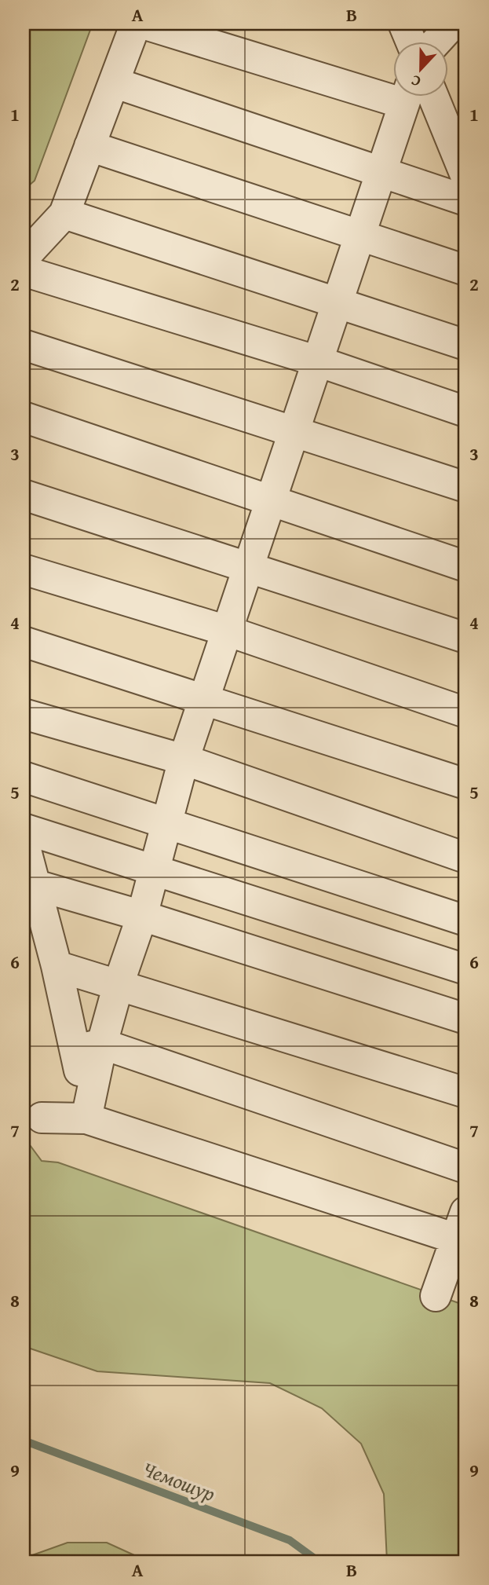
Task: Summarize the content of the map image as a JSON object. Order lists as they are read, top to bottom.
{
  "water": ["Чемошур"],
  "north": "bottom",
  "grid": {
    "columns": ["A", "B"],
    "rows": [
      "1",
      "2",
      "3",
      "4",
      "5",
      "6",
      "7",
      "8",
      "9"
    ]
  }
}
